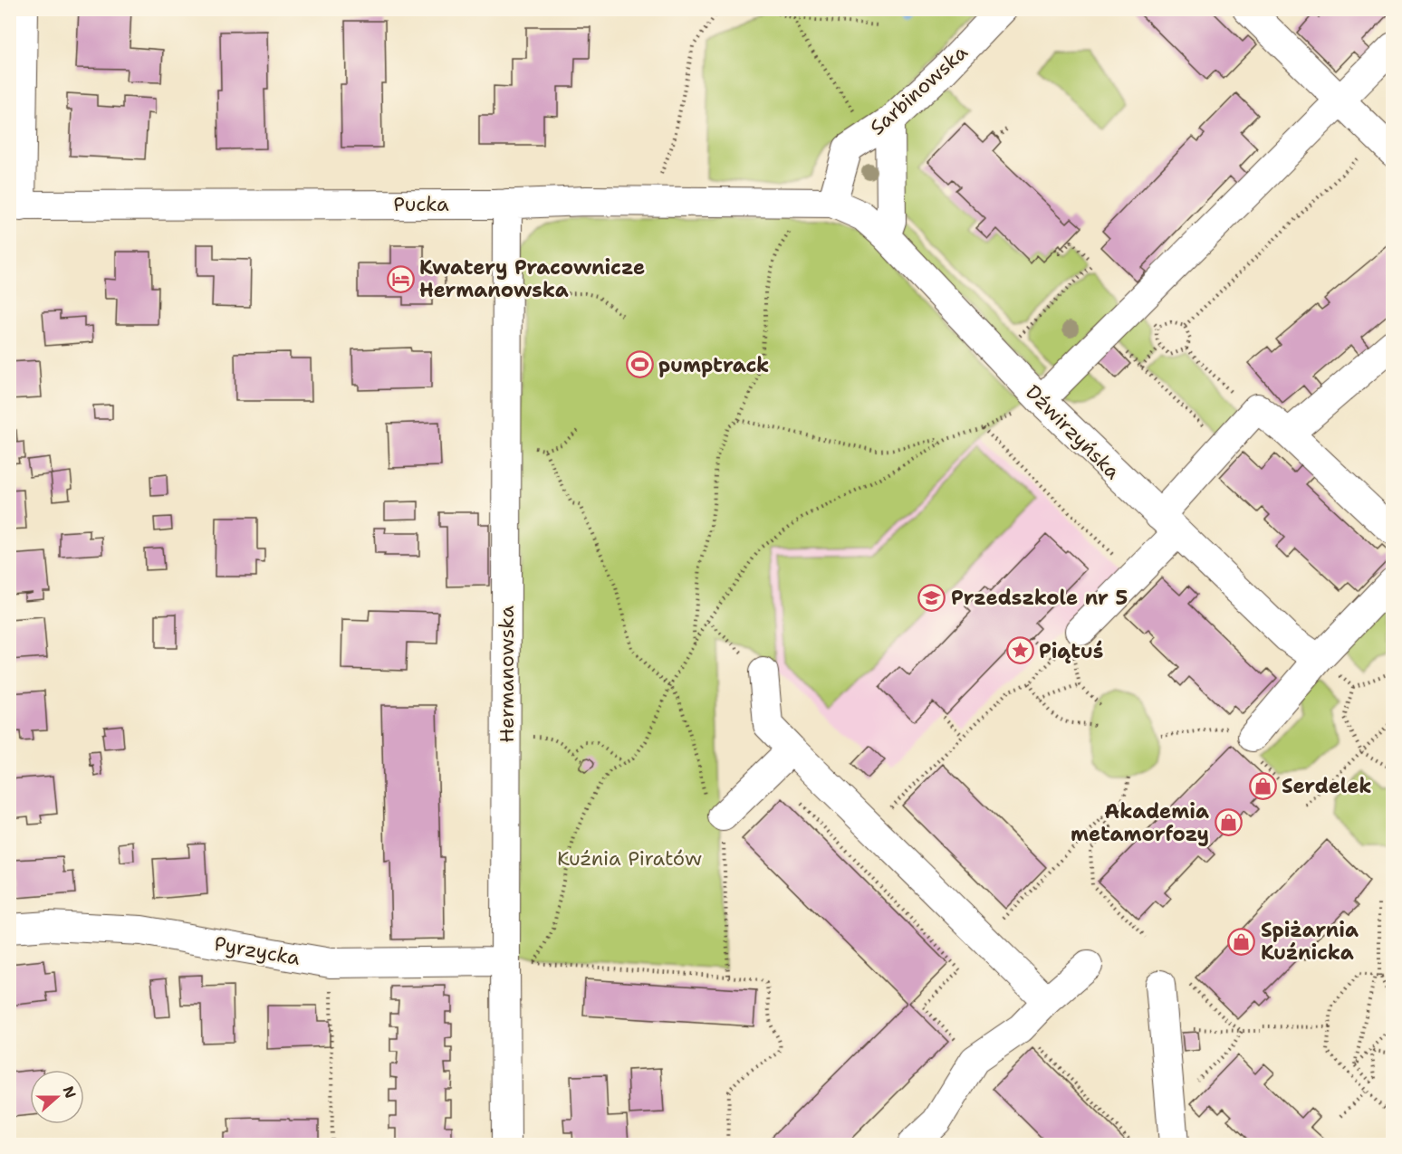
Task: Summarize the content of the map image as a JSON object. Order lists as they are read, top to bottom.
{
  "streets": {
    "street": [
      "Sarbinowska",
      "Pucka",
      "Dźwirzyńska",
      "Hermanowska",
      "Pyrzycka"
    ]
  },
  "crossings": [
    ["Sarbinowska", "Pucka"],
    ["Sarbinowska", "Dźwirzyńska"],
    ["Pucka", "Dźwirzyńska"],
    ["Pucka", "Hermanowska"],
    ["Hermanowska", "Pyrzycka"]
  ],
  "parks": ["Kuźnia Piratów"],
  "places": {
    "hotel": ["Kwatery Pracownicze Hermanowska"],
    "sports": ["pumptrack"],
    "school or university": ["Przedszkole nr 5"],
    "place": ["Piątuś"],
    "shop": ["Serdelek", "Akademia metamorfozy", "Spiżarnia Kuźnicka"]
  },
  "north": "right"
}
